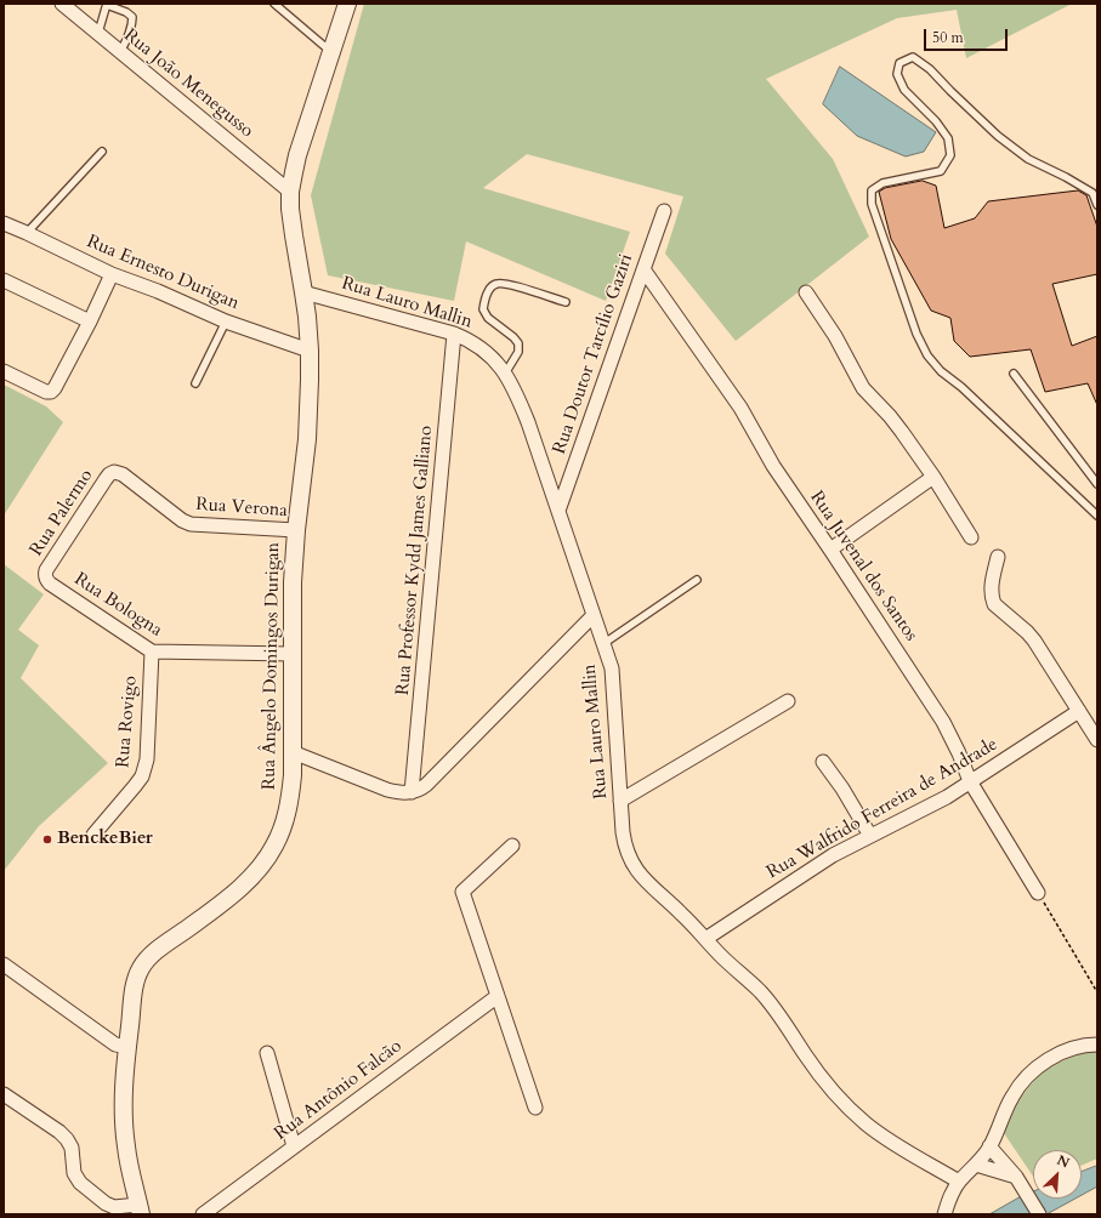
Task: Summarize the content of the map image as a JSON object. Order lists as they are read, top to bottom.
{
  "streets": {
    "street": [
      "Rua João Menegusso",
      "Rua Ernesto Durigan",
      "Rua Lauro Mallin",
      "Rua Doutor Tarcílio Gaziri",
      "Rua Verona",
      "Rua Palermo",
      "Rua Professor Kydd James Galliano",
      "Rua Juvenal dos Santos",
      "Rua Bologna",
      "Rua Ângelo Domingos Durigan",
      "Rua Rovigo",
      "Rua Walfrido Ferreira de Andrade",
      "Rua Antônio Falcão"
    ]
  },
  "crossings": [
    ["Rua João Menegusso", "Rua Ângelo Domingos Durigan"],
    ["Rua Ernesto Durigan", "Rua Ângelo Domingos Durigan"],
    ["Rua Lauro Mallin", "Rua Doutor Tarcílio Gaziri"],
    ["Rua Lauro Mallin", "Rua Professor Kydd James Galliano"],
    ["Rua Lauro Mallin", "Rua Ângelo Domingos Durigan"],
    ["Rua Lauro Mallin", "Rua Walfrido Ferreira de Andrade"],
    ["Rua Doutor Tarcílio Gaziri", "Rua Juvenal dos Santos"],
    ["Rua Verona", "Rua Palermo"],
    ["Rua Verona", "Rua Ângelo Domingos Durigan"],
    ["Rua Palermo", "Rua Bologna"],
    ["Rua Juvenal dos Santos", "Rua Walfrido Ferreira de Andrade"],
    ["Rua Bologna", "Rua Ângelo Domingos Durigan"],
    ["Rua Bologna", "Rua Rovigo"]
  ],
  "places": ["BenckeBier"],
  "scale_bar": "50 m",
  "north": "top right"
}
